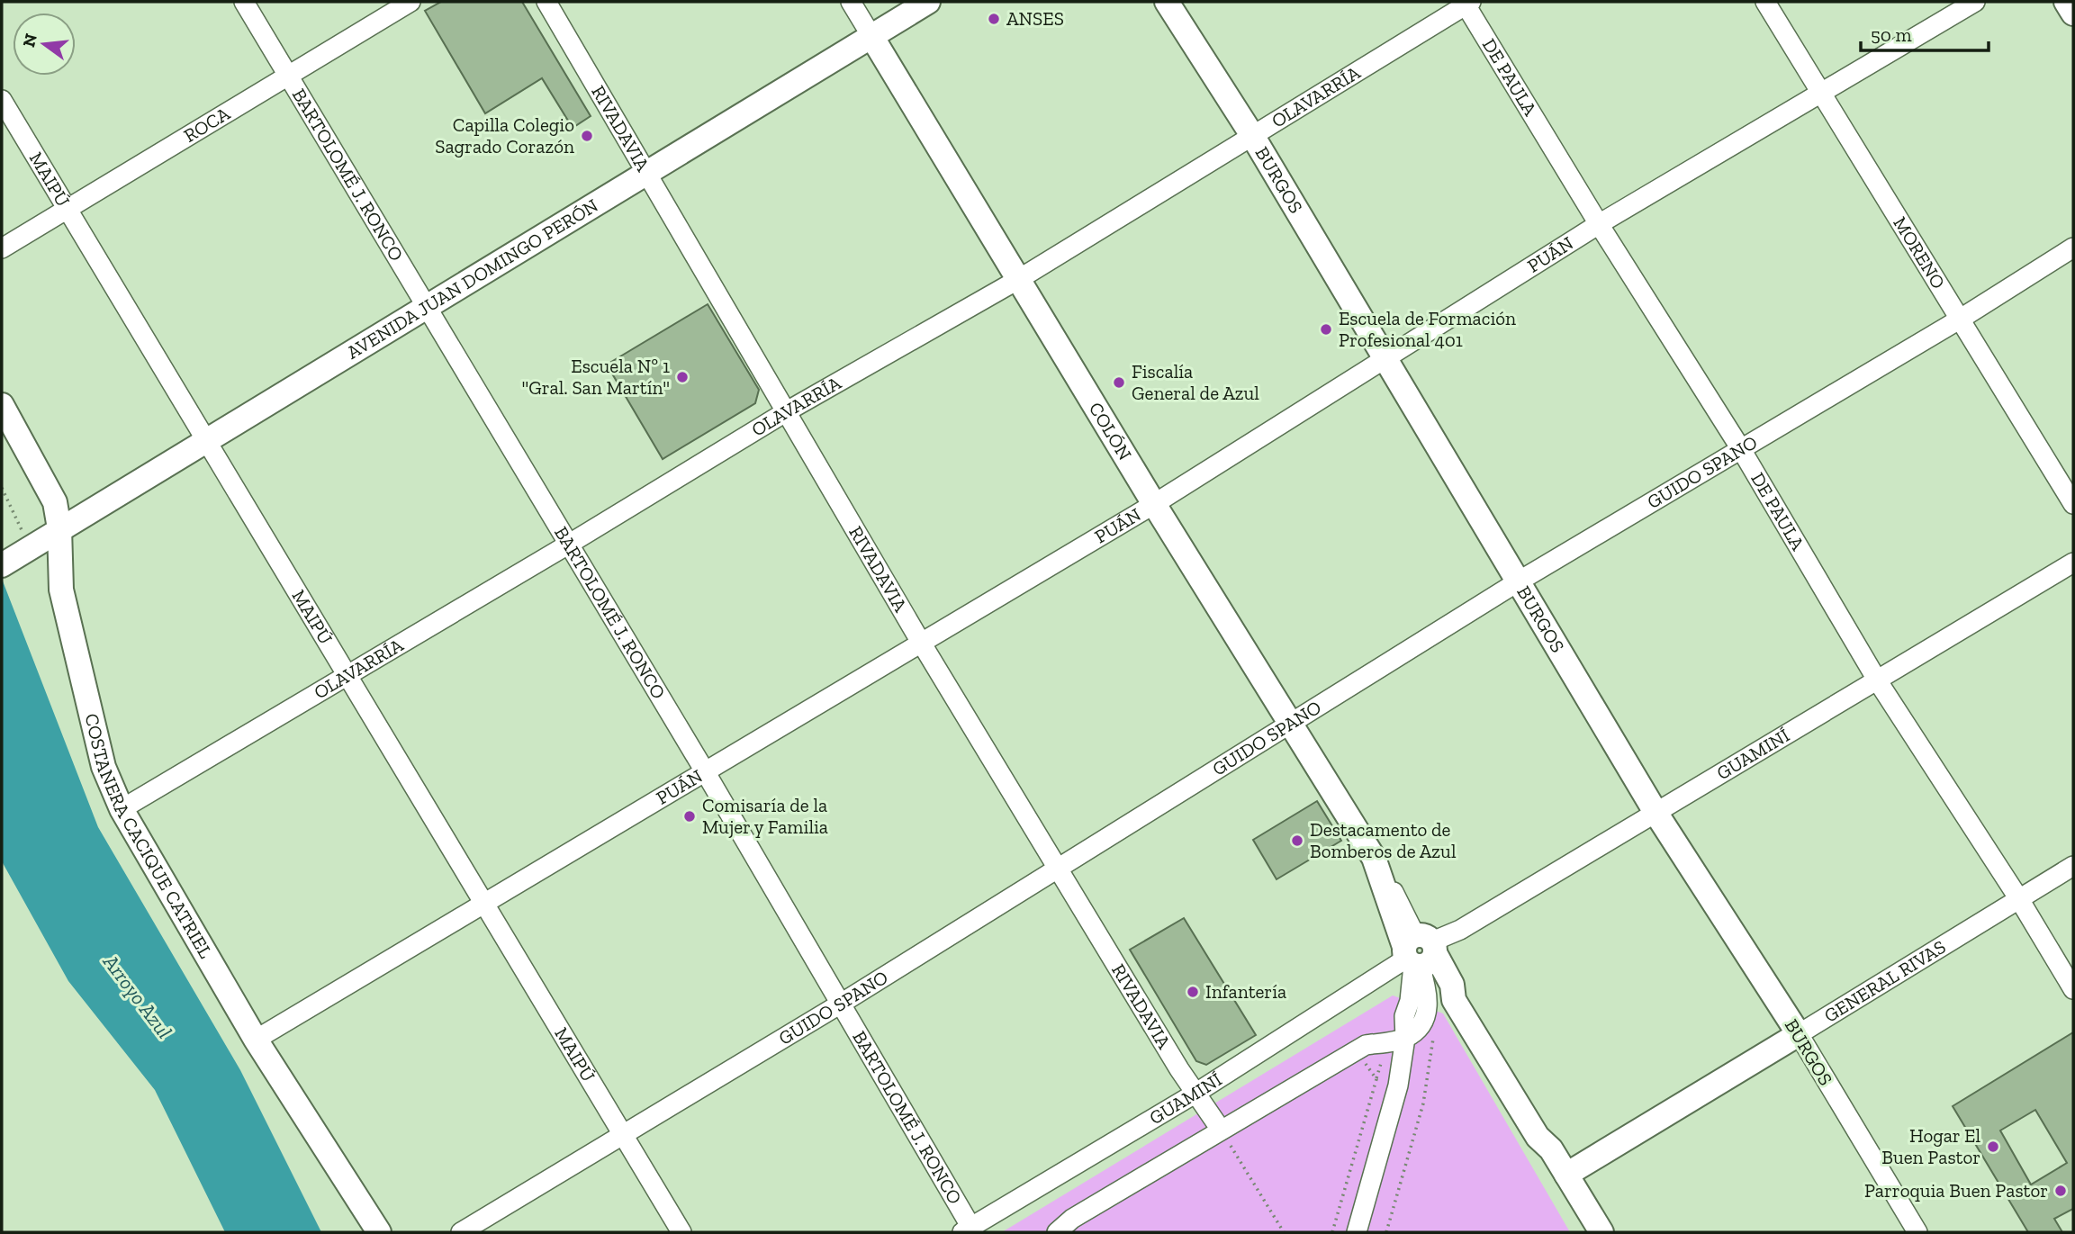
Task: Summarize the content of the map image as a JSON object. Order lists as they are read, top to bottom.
{
  "streets": {
    "main road": [
      "BURGOS",
      "AVENIDA JUAN DOMINGO PERÓN",
      "COLÓN",
      "COSTANERA CACIQUE CATRIEL",
      "GENERAL RIVAS"
    ],
    "street": [
      "DE PAULA",
      "OLAVARRÍA",
      "ROCA",
      "RIVADAVIA",
      "BARTOLOMÉ J. RONCO",
      "MAIPÚ",
      "MORENO",
      "PUÁN",
      "GUIDO SPANO",
      "GUAMINÍ"
    ]
  },
  "crossings": [
    ["DE PAULA", "OLAVARRÍA"],
    ["DE PAULA", "PUÁN"],
    ["DE PAULA", "GUIDO SPANO"],
    ["DE PAULA", "GUAMINÍ"],
    ["DE PAULA", "GENERAL RIVAS"],
    ["OLAVARRÍA", "RIVADAVIA"],
    ["OLAVARRÍA", "BARTOLOMÉ J. RONCO"],
    ["OLAVARRÍA", "MAIPÚ"],
    ["OLAVARRÍA", "BURGOS"],
    ["OLAVARRÍA", "COLÓN"],
    ["OLAVARRÍA", "COSTANERA CACIQUE CATRIEL"],
    ["ROCA", "BARTOLOMÉ J. RONCO"],
    ["ROCA", "MAIPÚ"],
    ["RIVADAVIA", "PUÁN"],
    ["RIVADAVIA", "AVENIDA JUAN DOMINGO PERÓN"],
    ["RIVADAVIA", "GUIDO SPANO"],
    ["RIVADAVIA", "GUAMINÍ"],
    ["BARTOLOMÉ J. RONCO", "PUÁN"],
    ["BARTOLOMÉ J. RONCO", "AVENIDA JUAN DOMINGO PERÓN"],
    ["BARTOLOMÉ J. RONCO", "GUIDO SPANO"],
    ["BARTOLOMÉ J. RONCO", "GUAMINÍ"],
    ["MAIPÚ", "PUÁN"],
    ["MAIPÚ", "AVENIDA JUAN DOMINGO PERÓN"],
    ["MAIPÚ", "GUIDO SPANO"],
    ["BURGOS", "PUÁN"],
    ["BURGOS", "GUIDO SPANO"],
    ["BURGOS", "GUAMINÍ"],
    ["BURGOS", "GENERAL RIVAS"],
    ["MORENO", "PUÁN"],
    ["MORENO", "GUIDO SPANO"],
    ["PUÁN", "COLÓN"],
    ["PUÁN", "COSTANERA CACIQUE CATRIEL"],
    ["AVENIDA JUAN DOMINGO PERÓN", "COLÓN"],
    ["AVENIDA JUAN DOMINGO PERÓN", "COSTANERA CACIQUE CATRIEL"],
    ["COLÓN", "GUIDO SPANO"],
    ["COLÓN", "GUAMINÍ"]
  ],
  "water": ["Arroyo Azul"],
  "places": [
    "ANSES",
    "Capilla Colegio Sagrado Corazón",
    "Escuela de Formación Profesional 401",
    "Escuela Nº 1 \"Gral. San Martín\"",
    "Fiscalía General de Azul",
    "Comisaría de la Mujer y Familia",
    "Destacamento de Bomberos de Azul",
    "Infantería",
    "Hogar El Buen Pastor",
    "Parroquia Buen Pastor"
  ],
  "scale_bar": "50 m",
  "north": "left"
}
